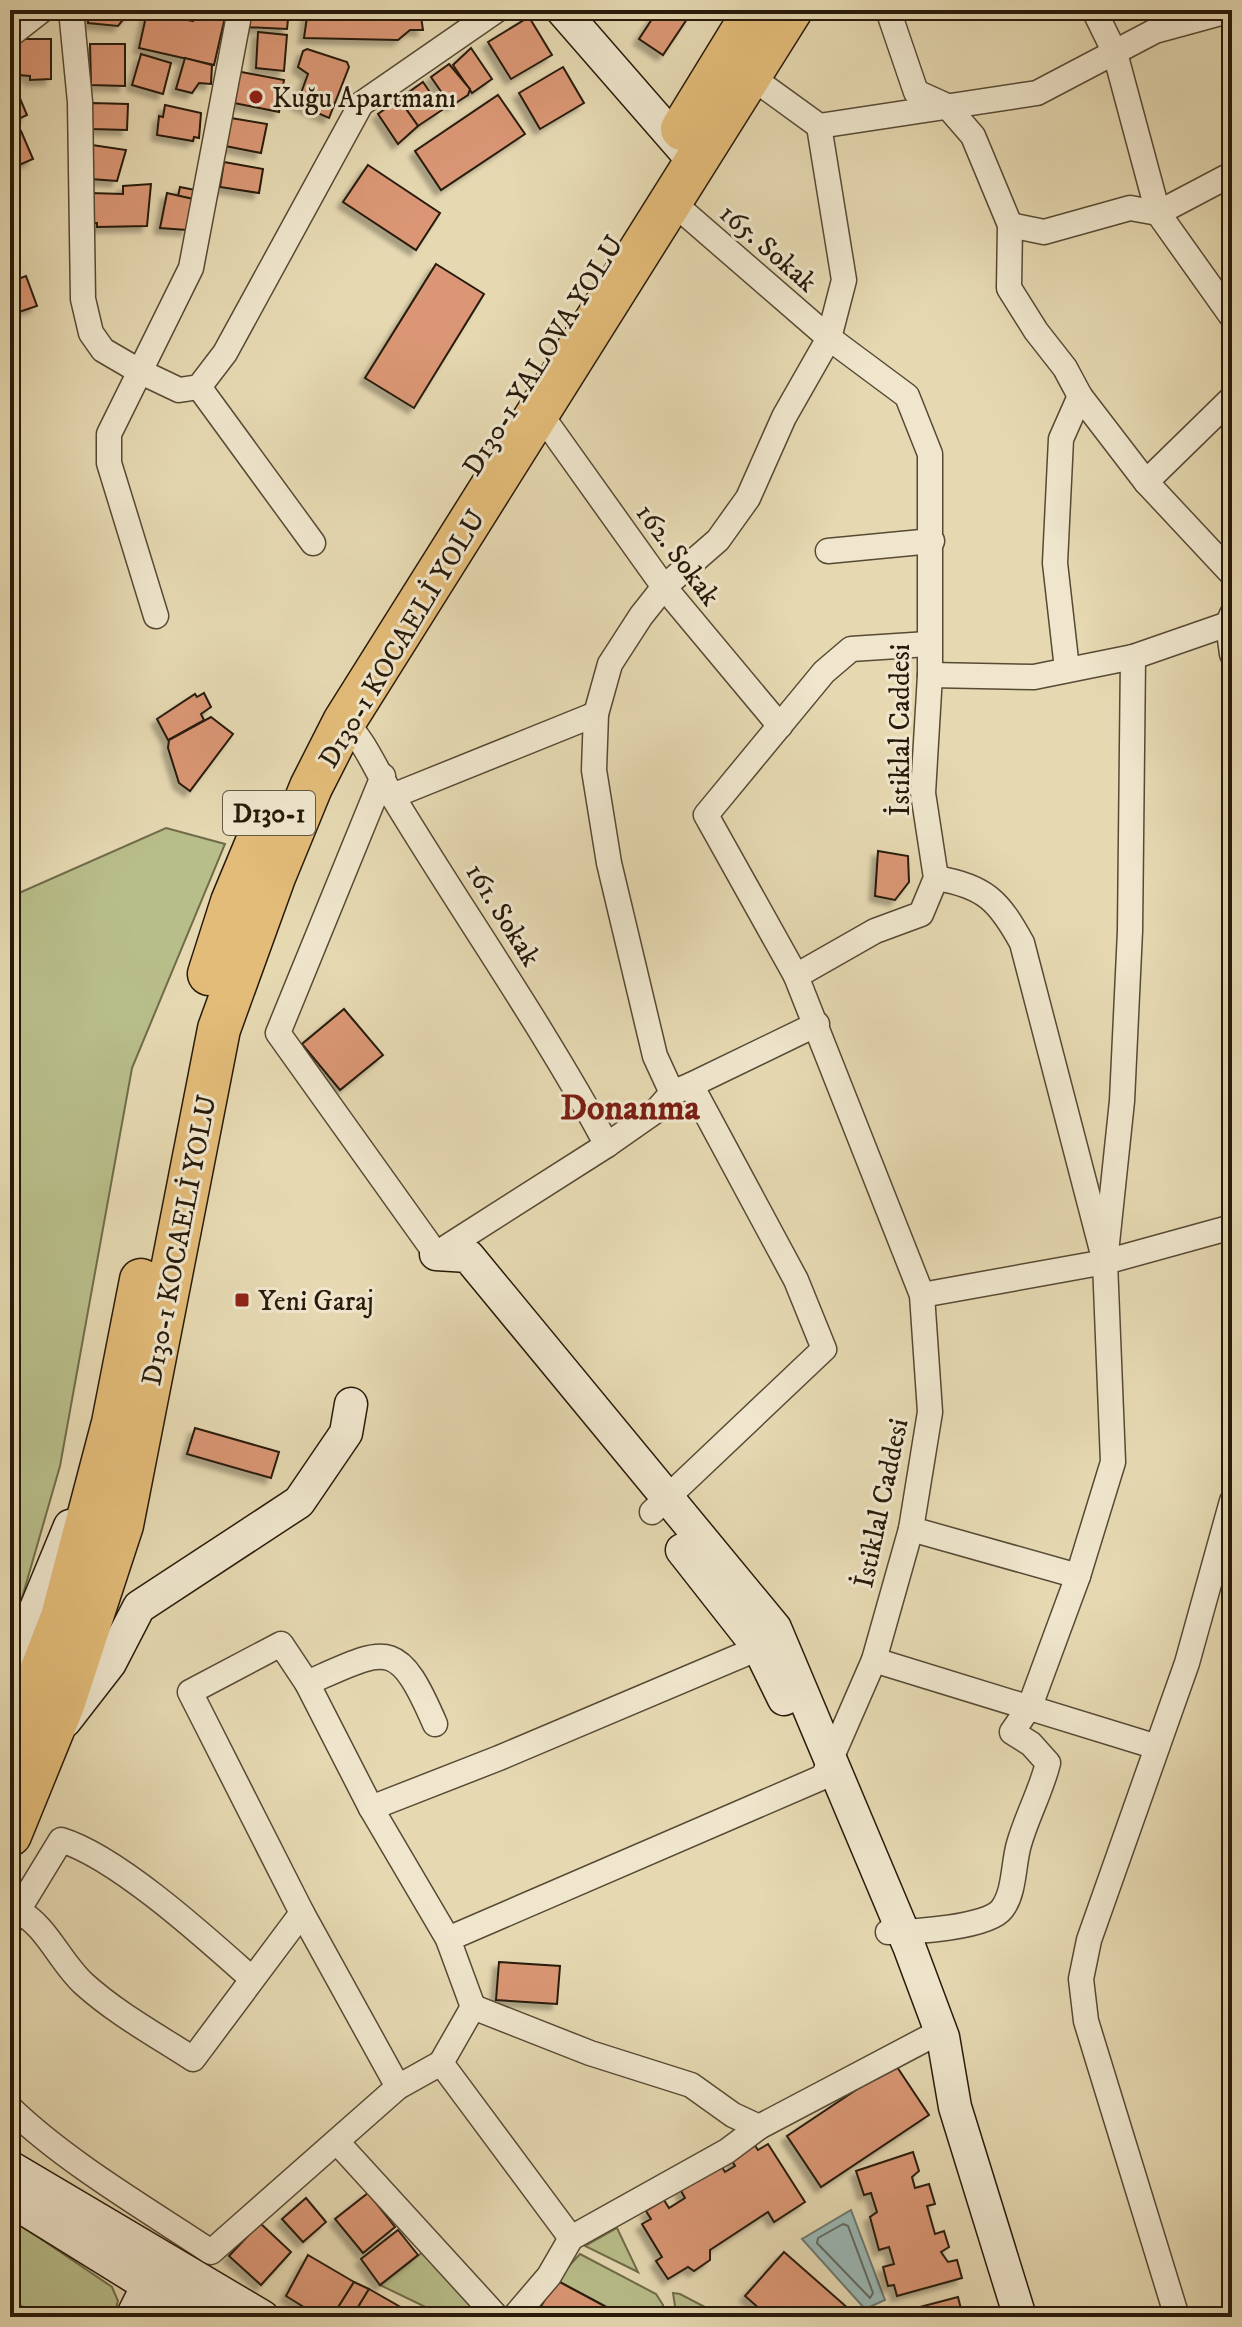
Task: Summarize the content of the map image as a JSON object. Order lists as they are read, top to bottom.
{
  "streets": {
    "highway": ["D130-1 YALOVA YOLU", "D130-1 KOCAELİ YOLU", "D130-1"],
    "street": [
      "165. Sokak",
      "162. Sokak",
      "İstiklal Caddesi",
      "161. Sokak"
    ]
  },
  "crossings": [
    ["165. Sokak", "D130-1 KOCAELİ YOLU"],
    ["165. Sokak", "İstiklal Caddesi"],
    ["D130-1 YALOVA YOLU", "D130-1 KOCAELİ YOLU"],
    ["162. Sokak", "D130-1 KOCAELİ YOLU"],
    ["162. Sokak", "İstiklal Caddesi"],
    ["D130-1 KOCAELİ YOLU", "161. Sokak"]
  ],
  "districts": ["Donanma"],
  "places": {
    "other": ["Kuğu Apartmanı"],
    "transit": ["Yeni Garaj"]
  }
}
